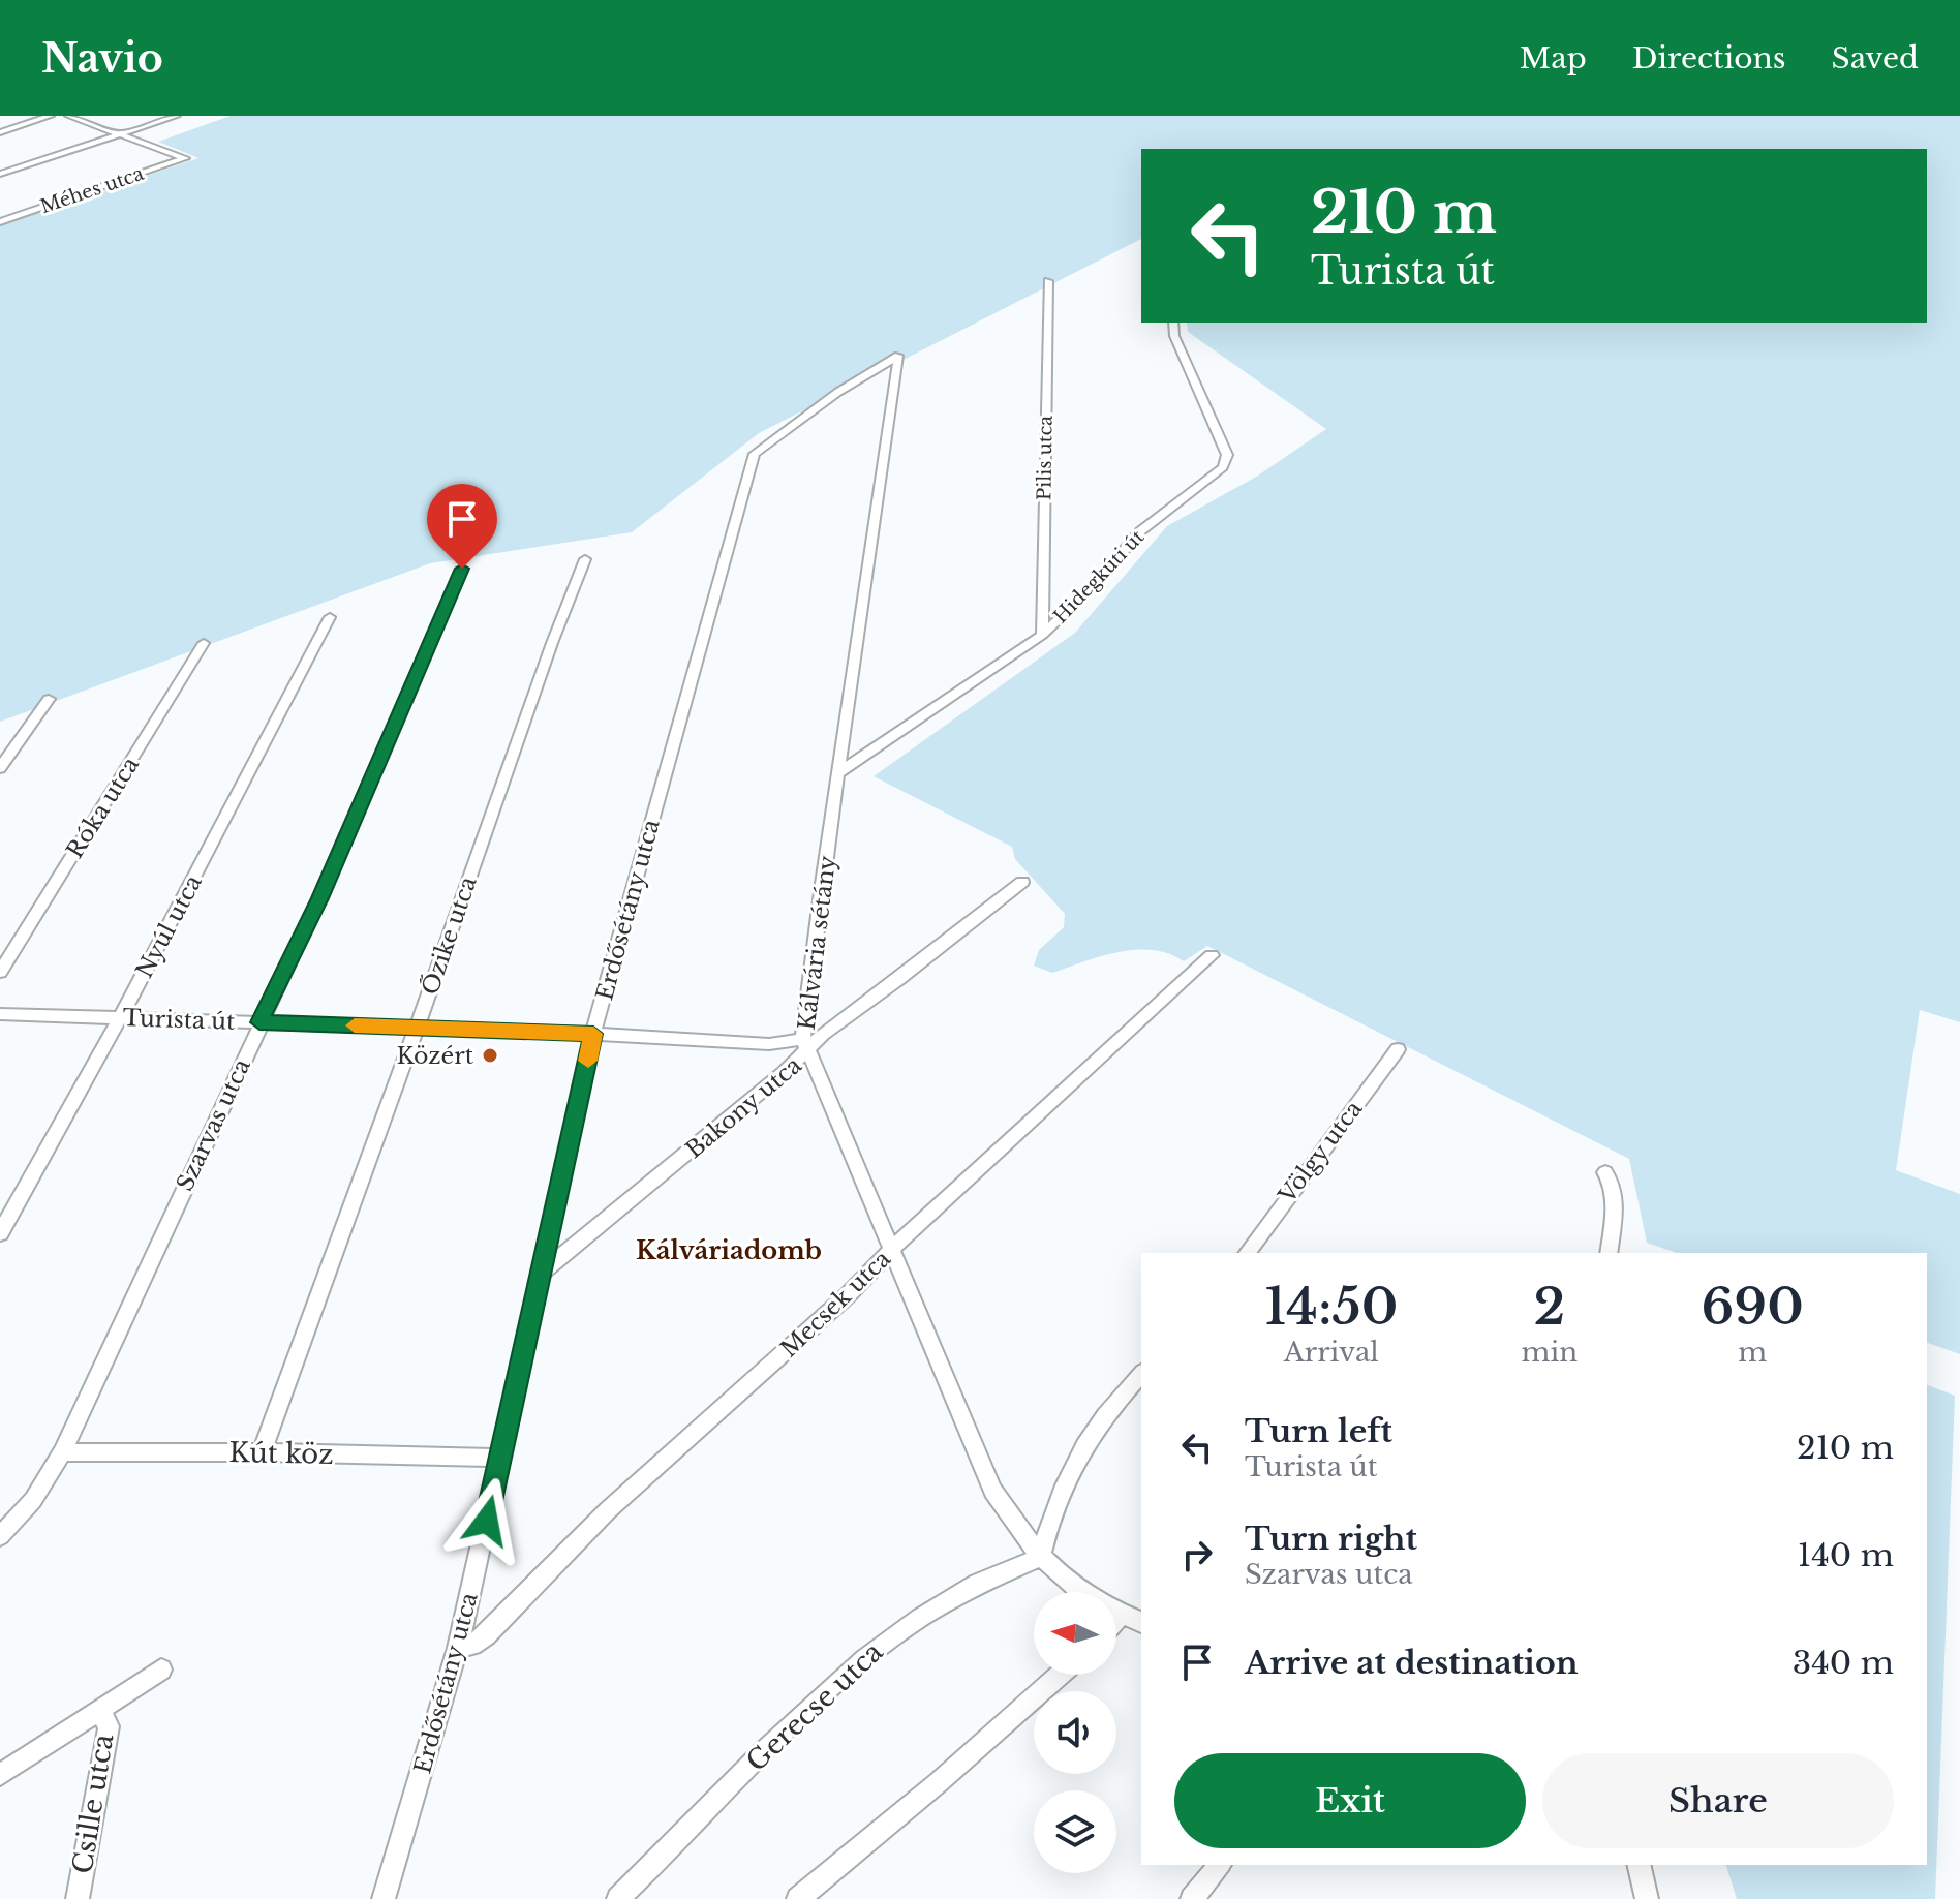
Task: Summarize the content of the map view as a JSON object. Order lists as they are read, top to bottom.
{
  "streets": {
    "street": [
      "Méhes utca",
      "Pilis utca",
      "Hidegkúti út",
      "Róka utca",
      "Erdősétány utca",
      "Nyúl utca",
      "Őzike utca",
      "Kálvária sétány",
      "Turista út",
      "Bakony utca",
      "Szarvas utca",
      "Völgy utca",
      "Mecsek utca",
      "Kút köz",
      "Gerecse utca",
      "Csille utca"
    ]
  },
  "crossings": [
    ["Pilis utca", "Hidegkúti út"],
    ["Hidegkúti út", "Kálvária sétány"],
    ["Erdősétány utca", "Kálvária sétány"],
    ["Erdősétány utca", "Turista út"],
    ["Erdősétány utca", "Bakony utca"],
    ["Erdősétány utca", "Mecsek utca"],
    ["Erdősétány utca", "Kút köz"],
    ["Nyúl utca", "Turista út"],
    ["Őzike utca", "Turista út"],
    ["Őzike utca", "Kút köz"],
    ["Kálvária sétány", "Turista út"],
    ["Kálvária sétány", "Bakony utca"],
    ["Kálvária sétány", "Mecsek utca"],
    ["Kálvária sétány", "Gerecse utca"],
    ["Turista út", "Bakony utca"],
    ["Turista út", "Szarvas utca"],
    ["Szarvas utca", "Kút köz"]
  ],
  "districts": ["Kálváriadomb"],
  "places": ["Közért"],
  "north": "left",
  "page": {
    "header": "Navio",
    "nav": ["Map", "Directions", "Saved"],
    "turn": ["210 m", "Turista út"],
    "eta": [
      "14:50",
      "Arrival",
      "2",
      "min",
      "690",
      "m"
    ],
    "list": [
      {
        "name": "Turn left",
        "note": "Turista út",
        "value": "210 m"
      },
      {
        "name": "Turn right",
        "note": "Szarvas utca",
        "value": "140 m"
      },
      {
        "name": "Arrive at destination",
        "value": "340 m"
      }
    ],
    "buttons": ["Exit", "Share"]
  }
}
